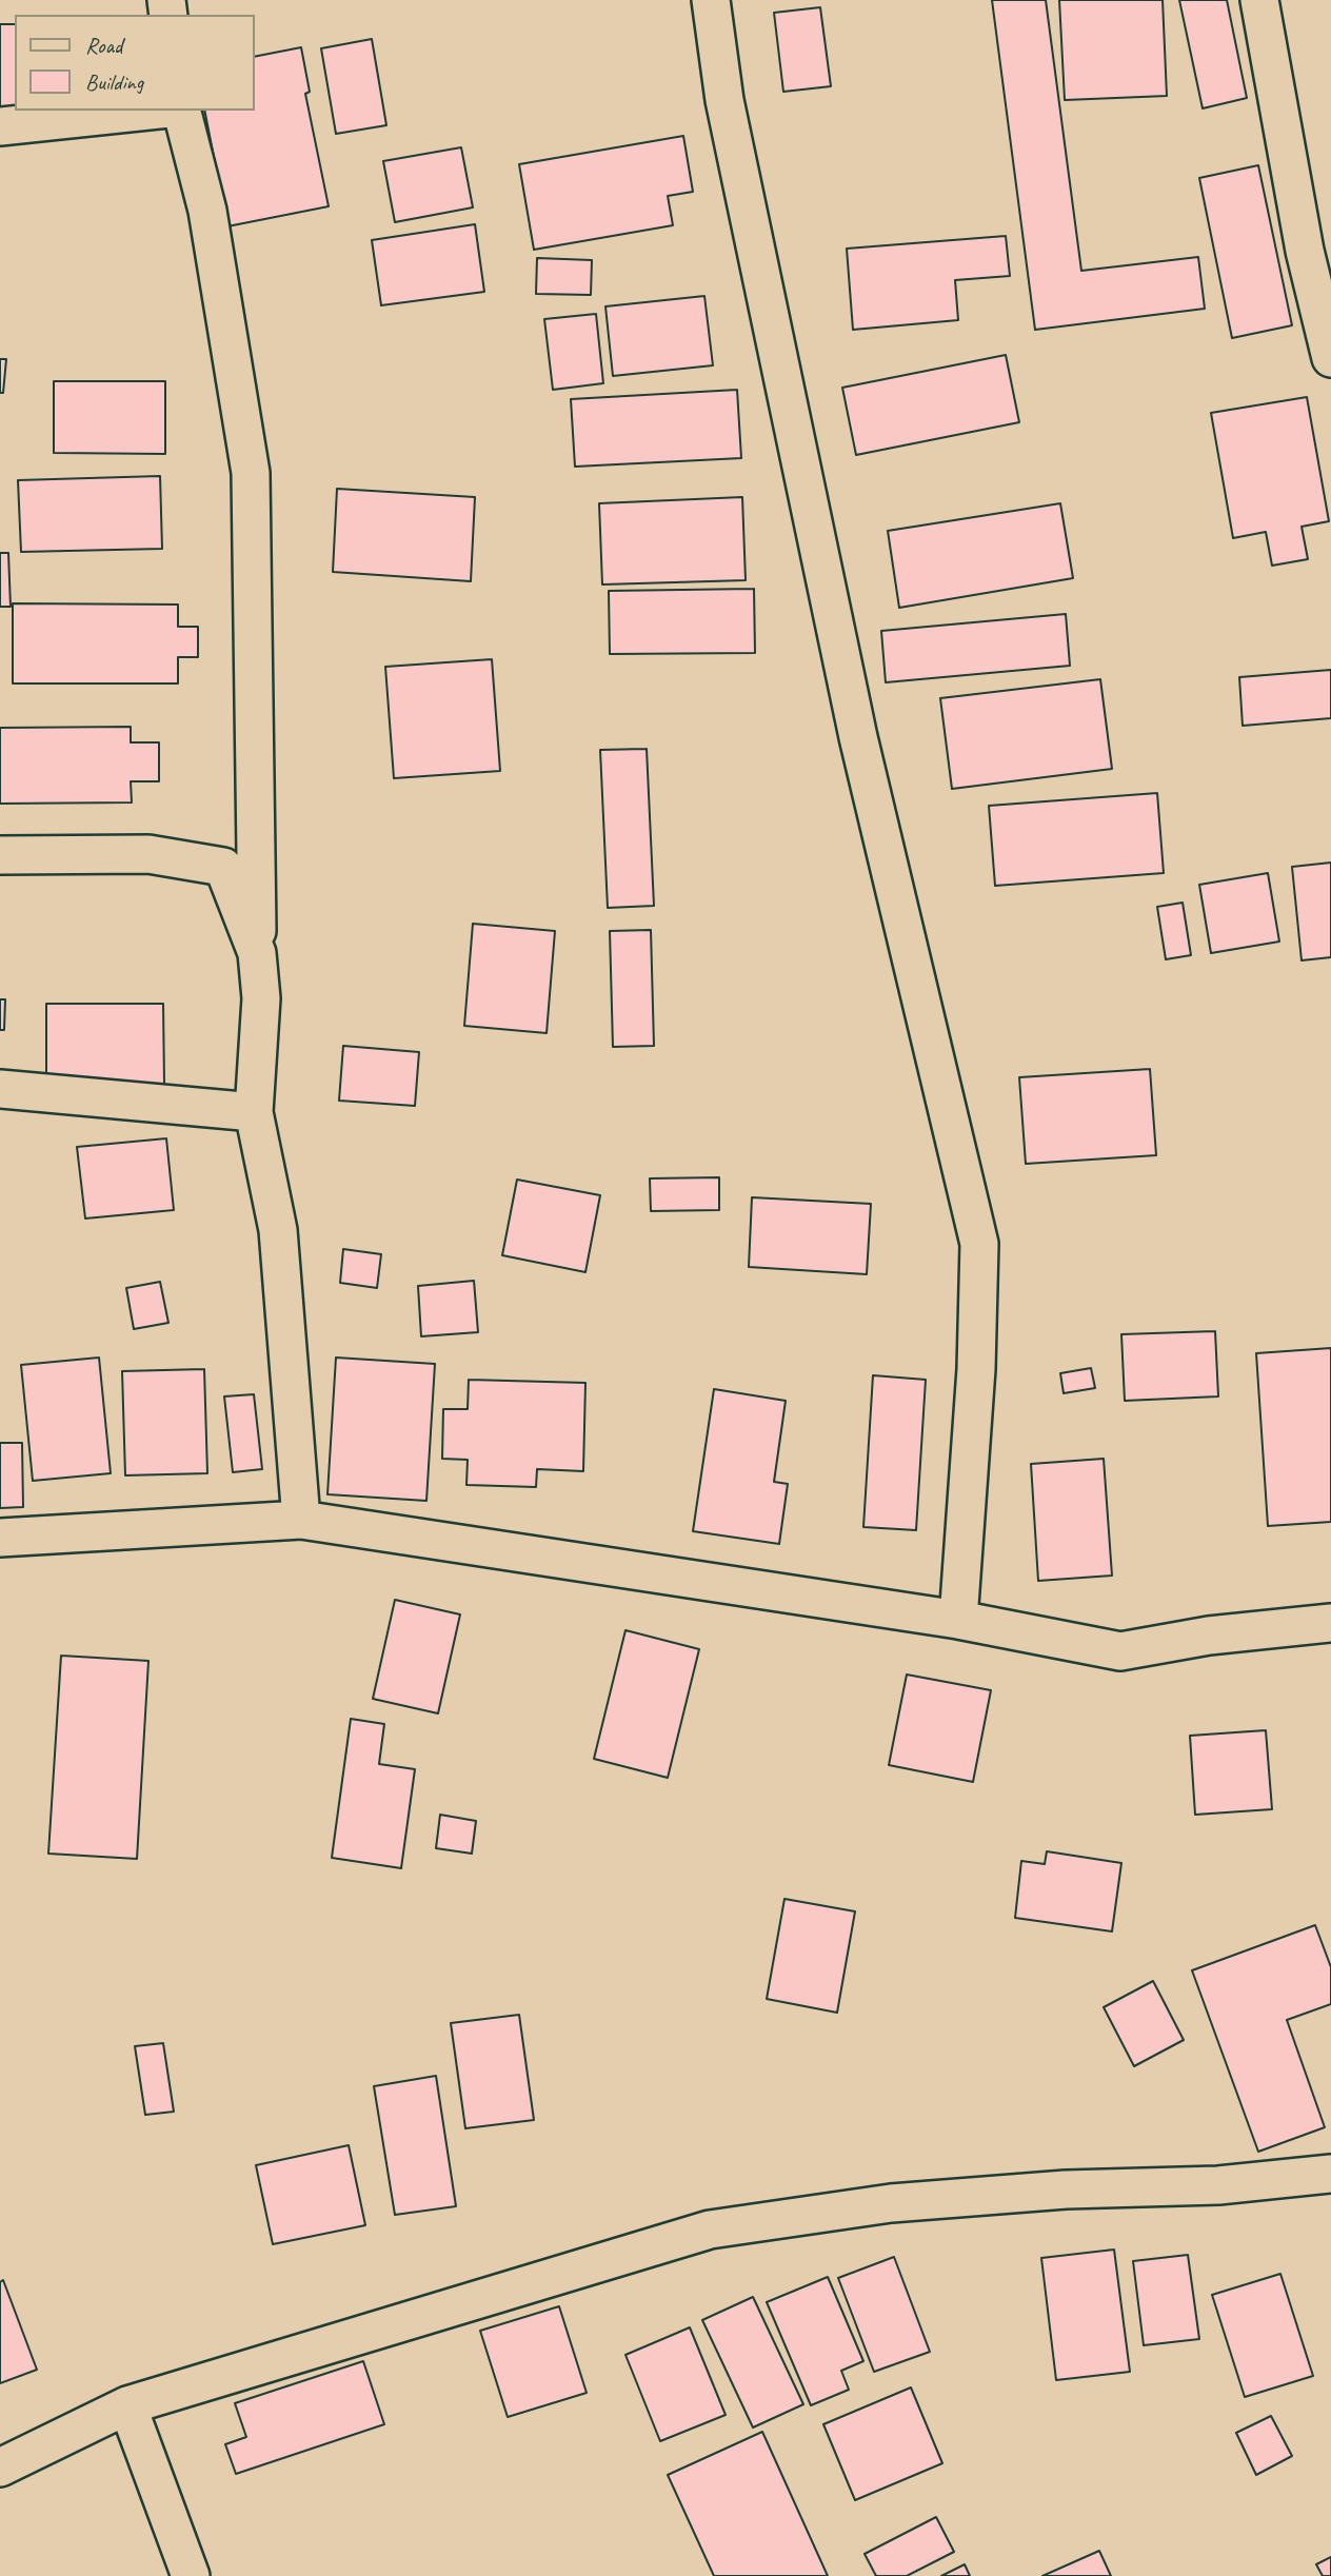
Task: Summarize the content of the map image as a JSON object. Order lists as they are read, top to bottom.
{
  "legend": ["Road", "Building"]
}
